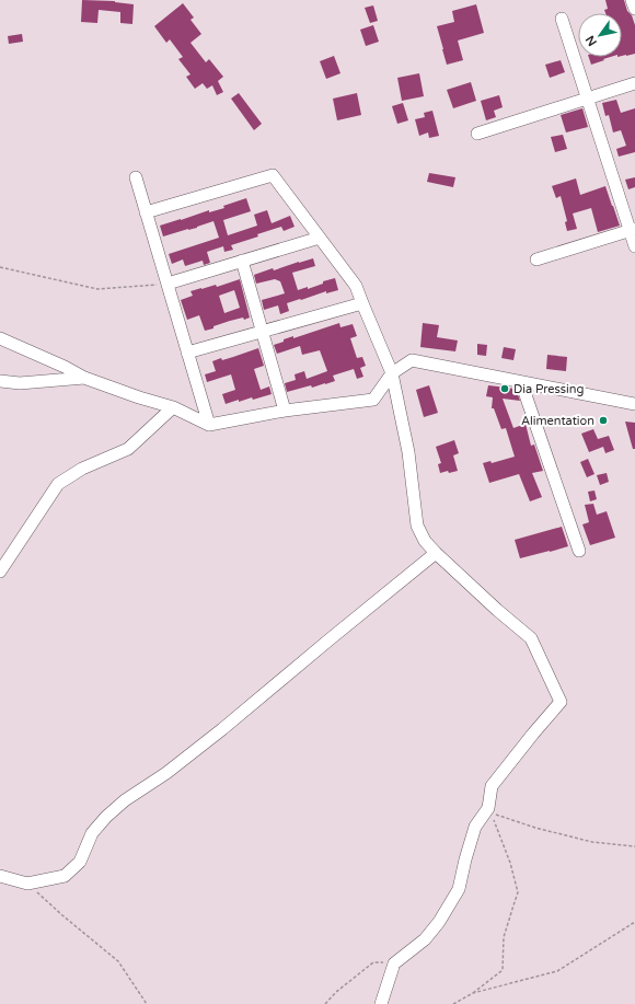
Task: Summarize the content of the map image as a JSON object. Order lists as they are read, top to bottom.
{
  "places": ["Dia Pressing", "Alimentation"],
  "north": "bottom left"
}
